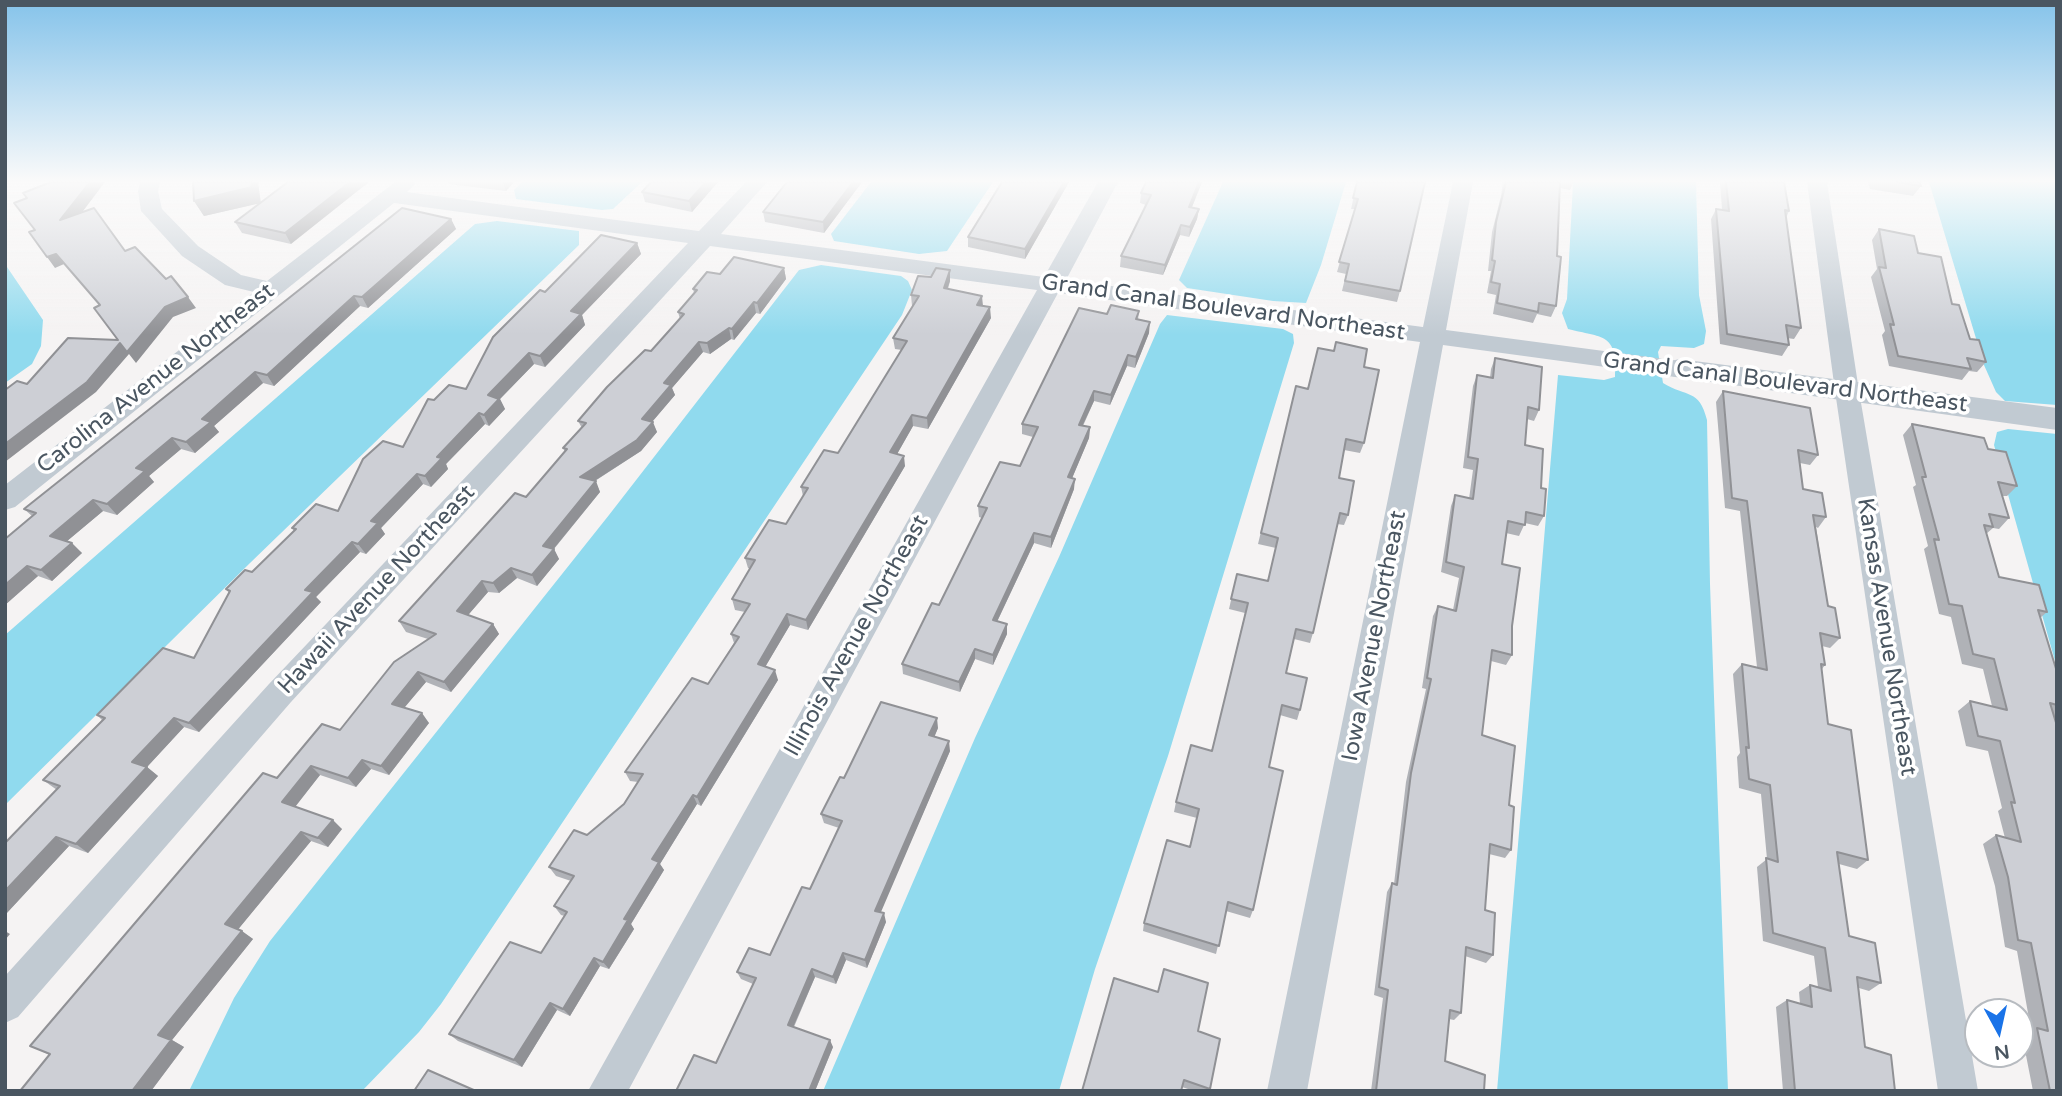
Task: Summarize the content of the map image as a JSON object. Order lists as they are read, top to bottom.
{
  "streets": {
    "street": [
      "Grand Canal Boulevard Northeast",
      "Carolina Avenue Northeast",
      "Hawaii Avenue Northeast",
      "Illinois Avenue Northeast",
      "Iowa Avenue Northeast",
      "Kansas Avenue Northeast"
    ]
  },
  "crossings": [
    ["Grand Canal Boulevard Northeast", "Hawaii Avenue Northeast"],
    ["Grand Canal Boulevard Northeast", "Illinois Avenue Northeast"],
    ["Grand Canal Boulevard Northeast", "Iowa Avenue Northeast"],
    ["Grand Canal Boulevard Northeast", "Kansas Avenue Northeast"]
  ],
  "north": "bottom"
}
